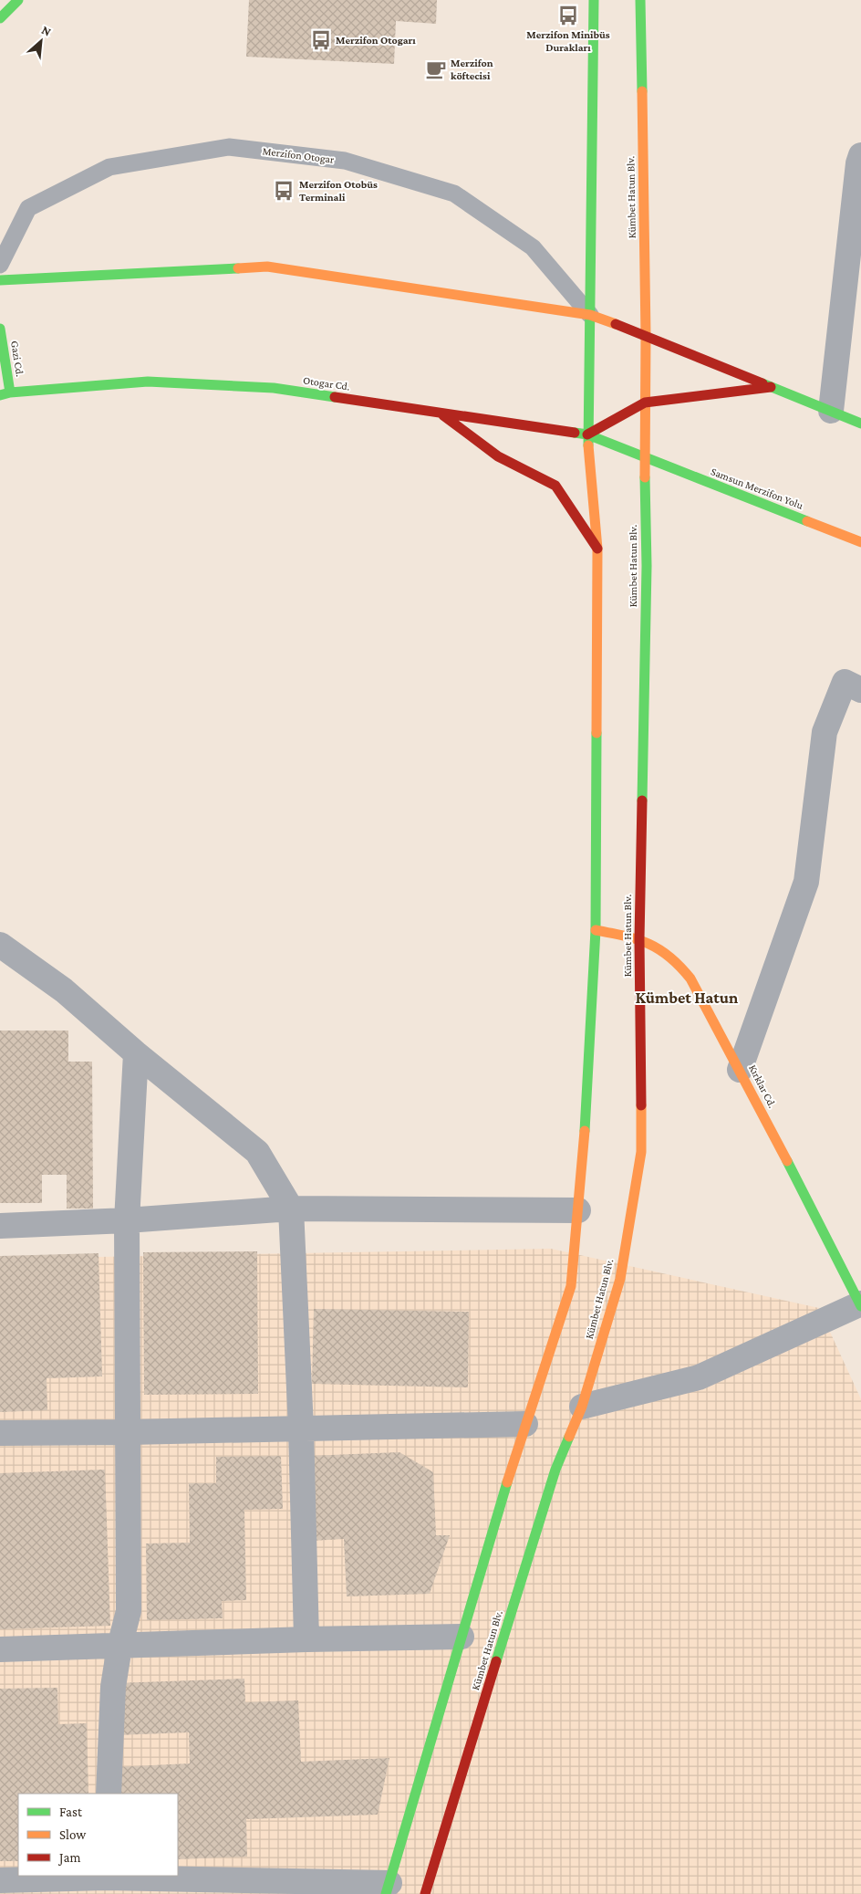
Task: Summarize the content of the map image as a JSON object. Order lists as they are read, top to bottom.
{
  "streets": {
    "main road": [
      "Kümbet Hatun Blv.",
      "Gazi Cd.",
      "Otogar Cd.",
      "Samsun Merzifon Yolu",
      "Kırklar Cd."
    ],
    "lane": ["Merzifon Otogar"]
  },
  "crossings": [
    ["Kümbet Hatun Blv.", "Otogar Cd."],
    ["Kümbet Hatun Blv.", "Samsun Merzifon Yolu"],
    ["Kümbet Hatun Blv.", "Kırklar Cd."],
    ["Gazi Cd.", "Otogar Cd."],
    ["Otogar Cd.", "Samsun Merzifon Yolu"]
  ],
  "districts": ["Kümbet Hatun"],
  "places": {
    "bus stop": ["Merzifon Minibüs Durakları", "Merzifon Otogarı", "Merzifon Otobüs Terminali"],
    "cafe": ["Merzifon köftecisi"]
  },
  "legend": ["Fast", "Slow", "Jam"],
  "north": "top right"
}
